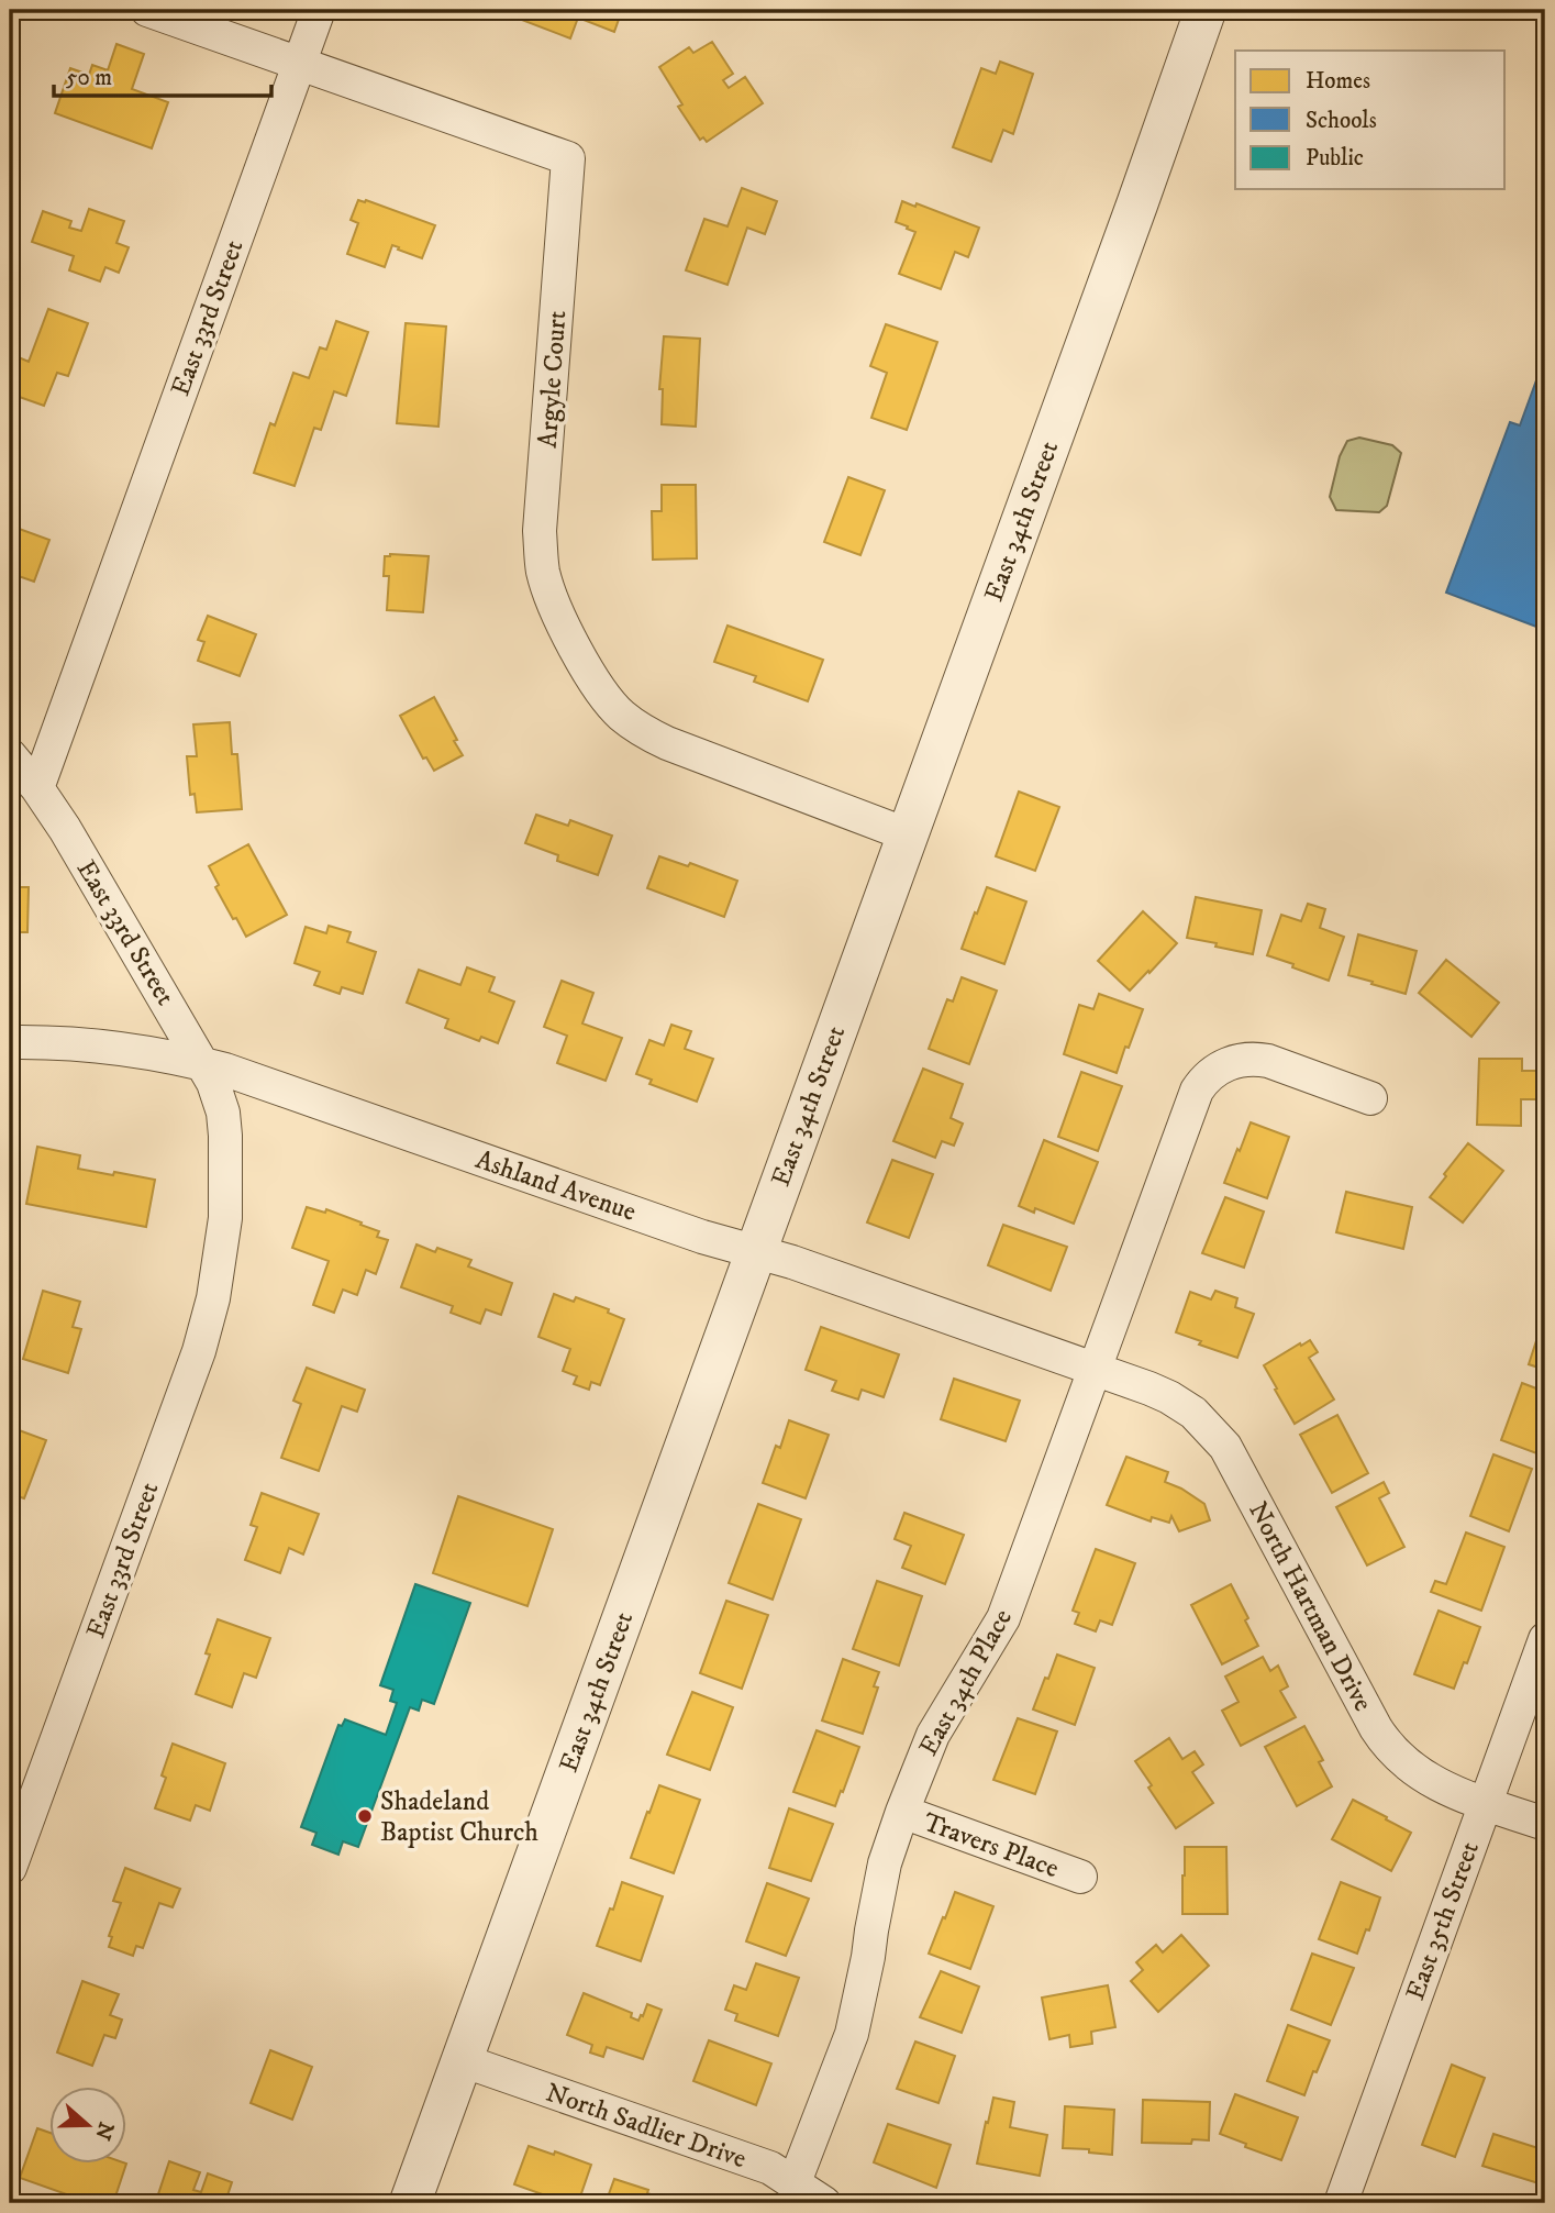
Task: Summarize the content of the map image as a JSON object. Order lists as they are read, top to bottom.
{
  "streets": {
    "street": [
      "East 33rd Street",
      "Argyle Court",
      "East 34th Street",
      "Ashland Avenue",
      "North Hartman Drive",
      "East 34th Place",
      "Travers Place",
      "East 35th Street",
      "North Sadlier Drive"
    ]
  },
  "crossings": [
    ["East 33rd Street", "Argyle Court"],
    ["East 33rd Street", "Ashland Avenue"],
    ["Argyle Court", "East 34th Street"],
    ["East 34th Street", "Ashland Avenue"],
    ["East 34th Street", "North Sadlier Drive"],
    ["Ashland Avenue", "North Hartman Drive"],
    ["Ashland Avenue", "East 34th Place"],
    ["North Hartman Drive", "East 34th Place"],
    ["North Hartman Drive", "East 35th Street"],
    ["East 34th Place", "Travers Place"],
    ["East 34th Place", "North Sadlier Drive"]
  ],
  "places": ["Shadeland Baptist Church"],
  "legend": ["Homes", "Schools", "Public"],
  "scale_bar": "50 m",
  "north": "right"
}
